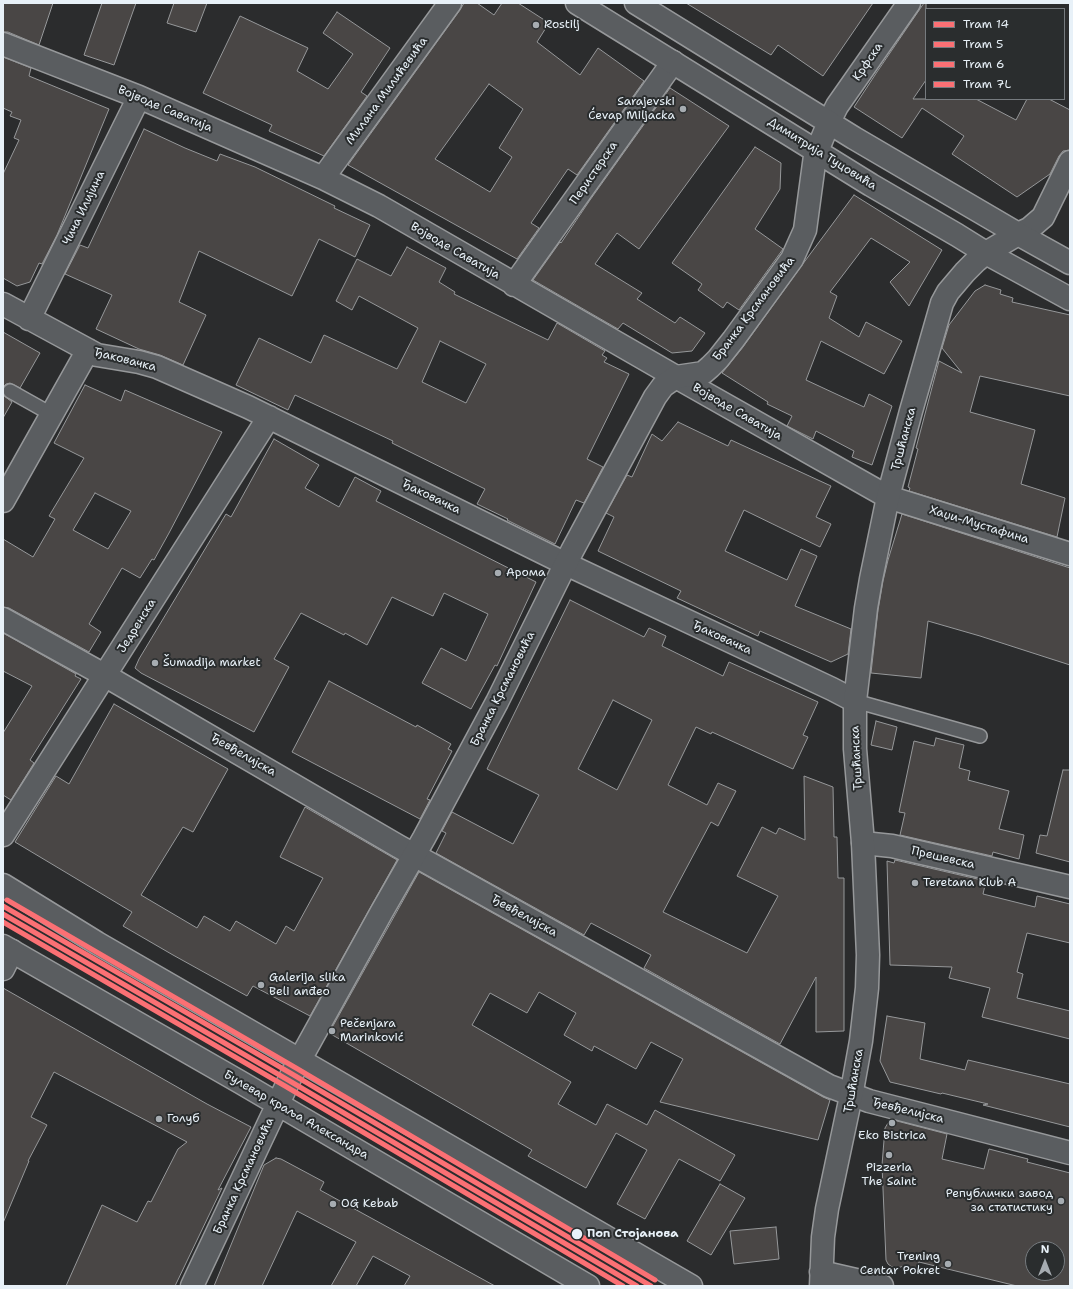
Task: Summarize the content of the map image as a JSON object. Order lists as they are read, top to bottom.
{
  "streets": {
    "street": [
      "Крфска",
      "Милана Милићевића",
      "Војводе Саватија",
      "Димитрија Туцовића",
      "Перистерска",
      "Чича Илијина",
      "Бранка Крсмановића",
      "Ђаковачка",
      "Тршћанска",
      "Хаџи-Мустафина",
      "Једренска",
      "Ђевђелијска",
      "Прешевска",
      "Булевар краља Александра"
    ]
  },
  "crossings": [
    ["Крфска", "Бранка Крсмановића"],
    ["Милана Милићевића", "Војводе Саватија"],
    ["Војводе Саватија", "Перистерска"],
    ["Војводе Саватија", "Чича Илијина"],
    ["Војводе Саватија", "Бранка Крсмановића"],
    ["Војводе Саватија", "Тршћанска"],
    ["Војводе Саватија", "Хаџи-Мустафина"],
    ["Димитрија Туцовића", "Перистерска"],
    ["Димитрија Туцовића", "Бранка Крсмановића"],
    ["Димитрија Туцовића", "Тршћанска"],
    ["Чича Илијина", "Ђаковачка"],
    ["Бранка Крсмановића", "Ђаковачка"],
    ["Бранка Крсмановића", "Ђевђелијска"],
    ["Бранка Крсмановића", "Булевар краља Александра"],
    ["Ђаковачка", "Тршћанска"],
    ["Ђаковачка", "Једренска"],
    ["Тршћанска", "Хаџи-Мустафина"],
    ["Тршћанска", "Ђевђелијска"],
    ["Тршћанска", "Прешевска"],
    ["Једренска", "Ђевђелијска"]
  ],
  "places": [
    "Rostilj",
    "Sarajevski Ćevap Miljacka",
    "Арома",
    "Šumadija market",
    "Teretana Klub A",
    "Galerija slika Beli anđeo",
    "Pečenjara Marinković",
    "Голуб",
    "Eko Bistrica",
    "Pizzeria The Saint",
    "Републички завод за статистику",
    "OG Kebab",
    "Поп Стојанова",
    "Trening Centar Pokret"
  ],
  "lines": [
    "tram line 6",
    "tram line 14",
    "tram line 5",
    "tram line 7L"
  ],
  "legend": [
    "Tram 14",
    "Tram 5",
    "Tram 6",
    "Tram 7L"
  ],
  "north": "top"
}
